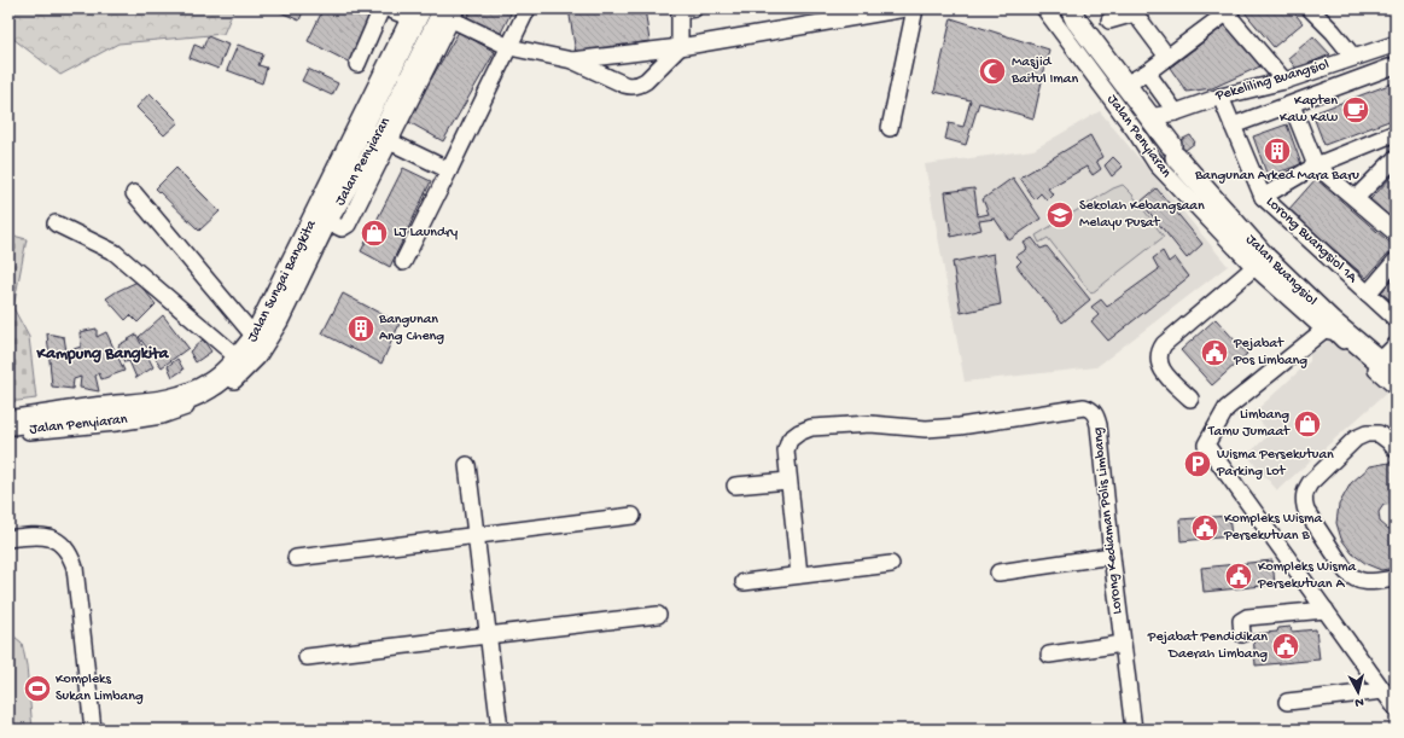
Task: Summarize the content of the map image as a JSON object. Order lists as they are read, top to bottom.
{
  "streets": {
    "highway": ["Jalan Sungai Bangkita"],
    "main road": ["Jalan Buangsiol"],
    "street": [
      "Pekeliling Buangsiol",
      "Jalan Penyiaran",
      "Lorong Buangsiol 1A",
      "Lorong Kediaman Polis Limbang"
    ]
  },
  "crossings": [
    ["Pekeliling Buangsiol", "Lorong Buangsiol 1A"],
    ["Pekeliling Buangsiol", "Jalan Buangsiol"],
    ["Jalan Penyiaran", "Jalan Buangsiol"],
    ["Jalan Penyiaran", "Jalan Sungai Bangkita"]
  ],
  "districts": ["Kampung Bangkita"],
  "places": {
    "mosque": ["Masjid Baitul Iman"],
    "cafe": ["Kapten Kaw Kaw"],
    "building": ["Bangunan Arked Mara Baru", "Bangunan Ang Cheng"],
    "school or university": ["Sekolah Kebangsaan Melayu Pusat"],
    "shop": ["LJ Laundry", "Limbang Tamu Jumaat"],
    "public building": [
      "Pejabat Pos Limbang",
      "Kompleks Wisma Persekutuan B",
      "Kompleks Wisma Persekutuan A",
      "Pejabat Pendidikan Daerah Limbang"
    ],
    "parking": ["Wisma Persekutuan Parking Lot"],
    "sports": ["Kompleks Sukan Limbang"]
  },
  "north": "bottom"
}
